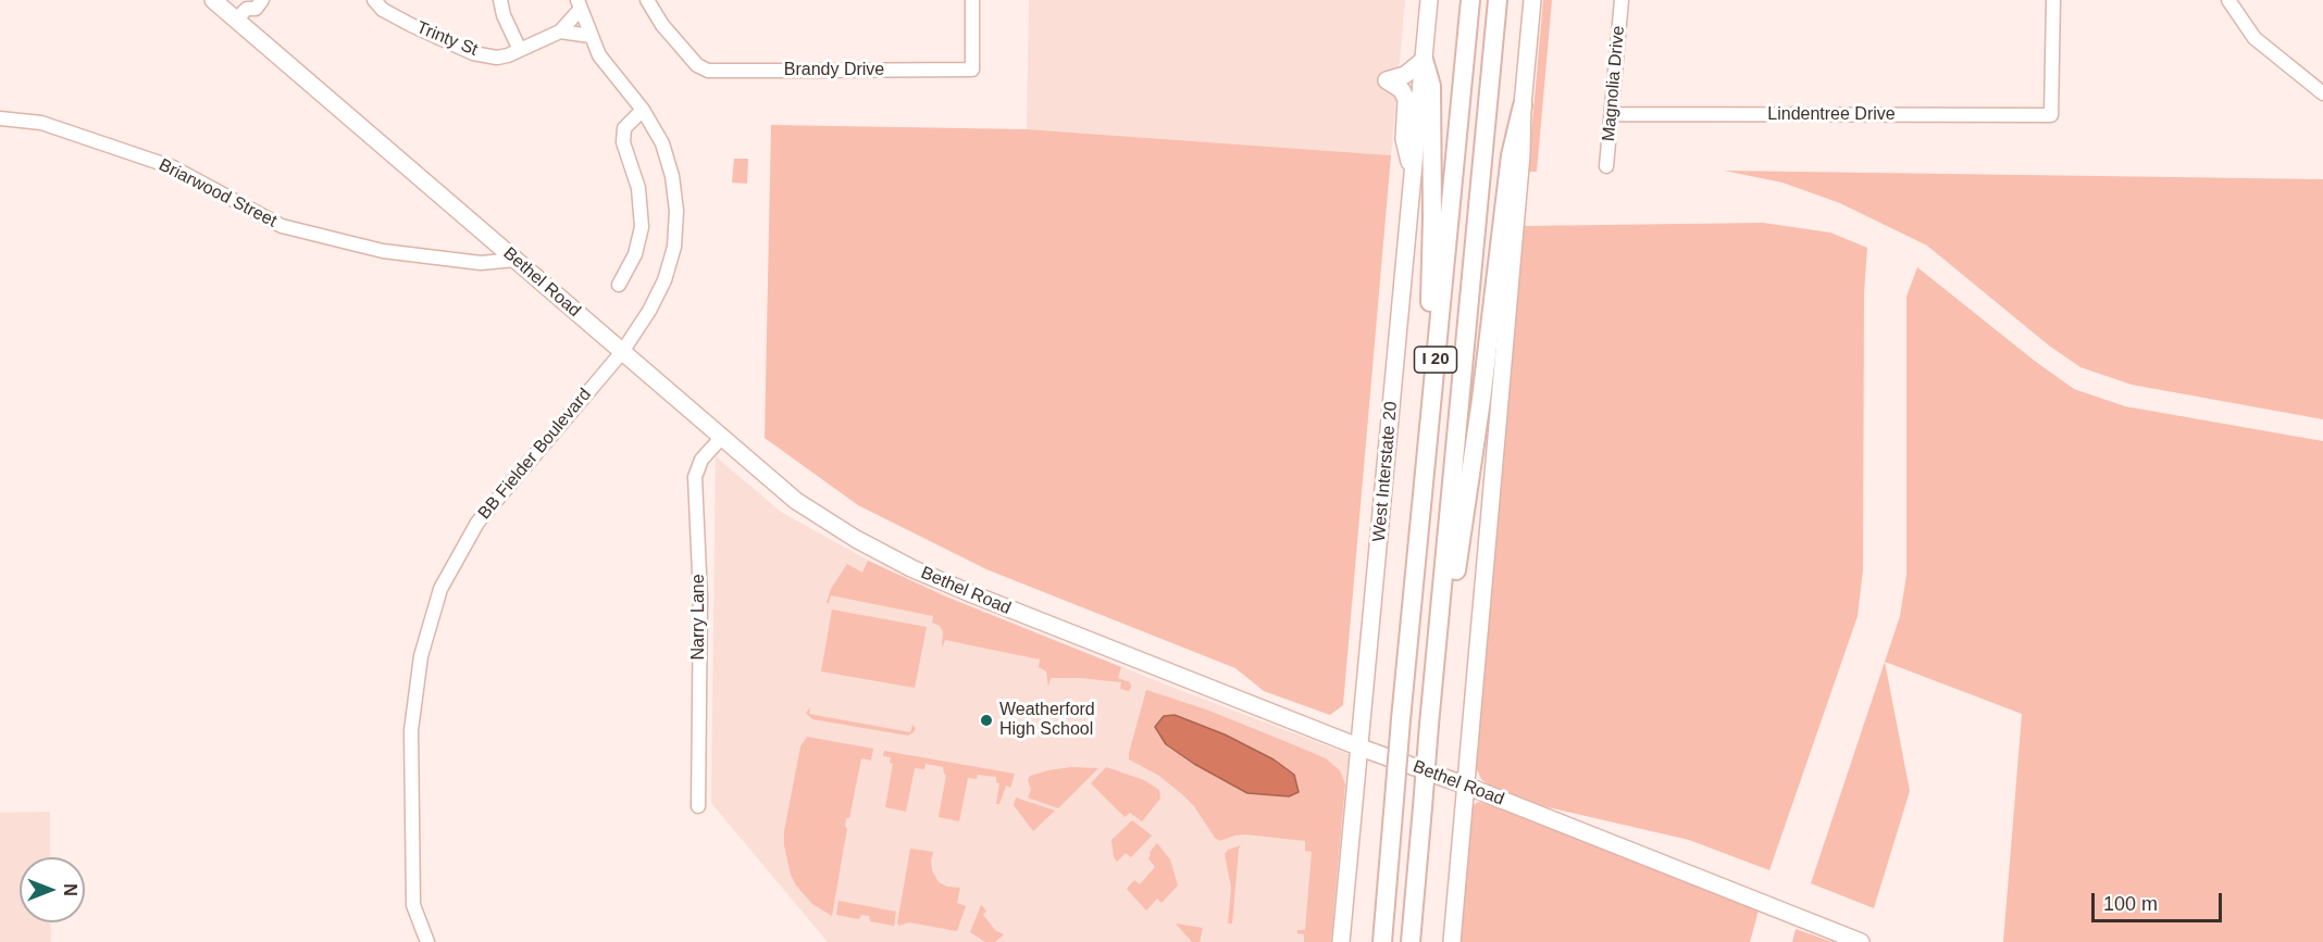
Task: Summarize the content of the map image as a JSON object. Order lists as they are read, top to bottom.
{
  "streets": {
    "highway": ["I 20"],
    "main road": ["Bethel Road", "West Interstate 20"],
    "street": [
      "Trinty St",
      "Brandy Drive",
      "Magnolia Drive",
      "Lindentree Drive",
      "Briarwood Street",
      "BB Fielder Boulevard",
      "Narry Lane"
    ]
  },
  "crossings": [
    ["Trinty St", "BB Fielder Boulevard"],
    ["Magnolia Drive", "Lindentree Drive"],
    ["Briarwood Street", "Bethel Road"],
    ["Bethel Road", "BB Fielder Boulevard"],
    ["Bethel Road", "West Interstate 20"],
    ["Bethel Road", "Narry Lane"]
  ],
  "places": ["Weatherford High School"],
  "scale_bar": "100 m",
  "north": "right"
}
